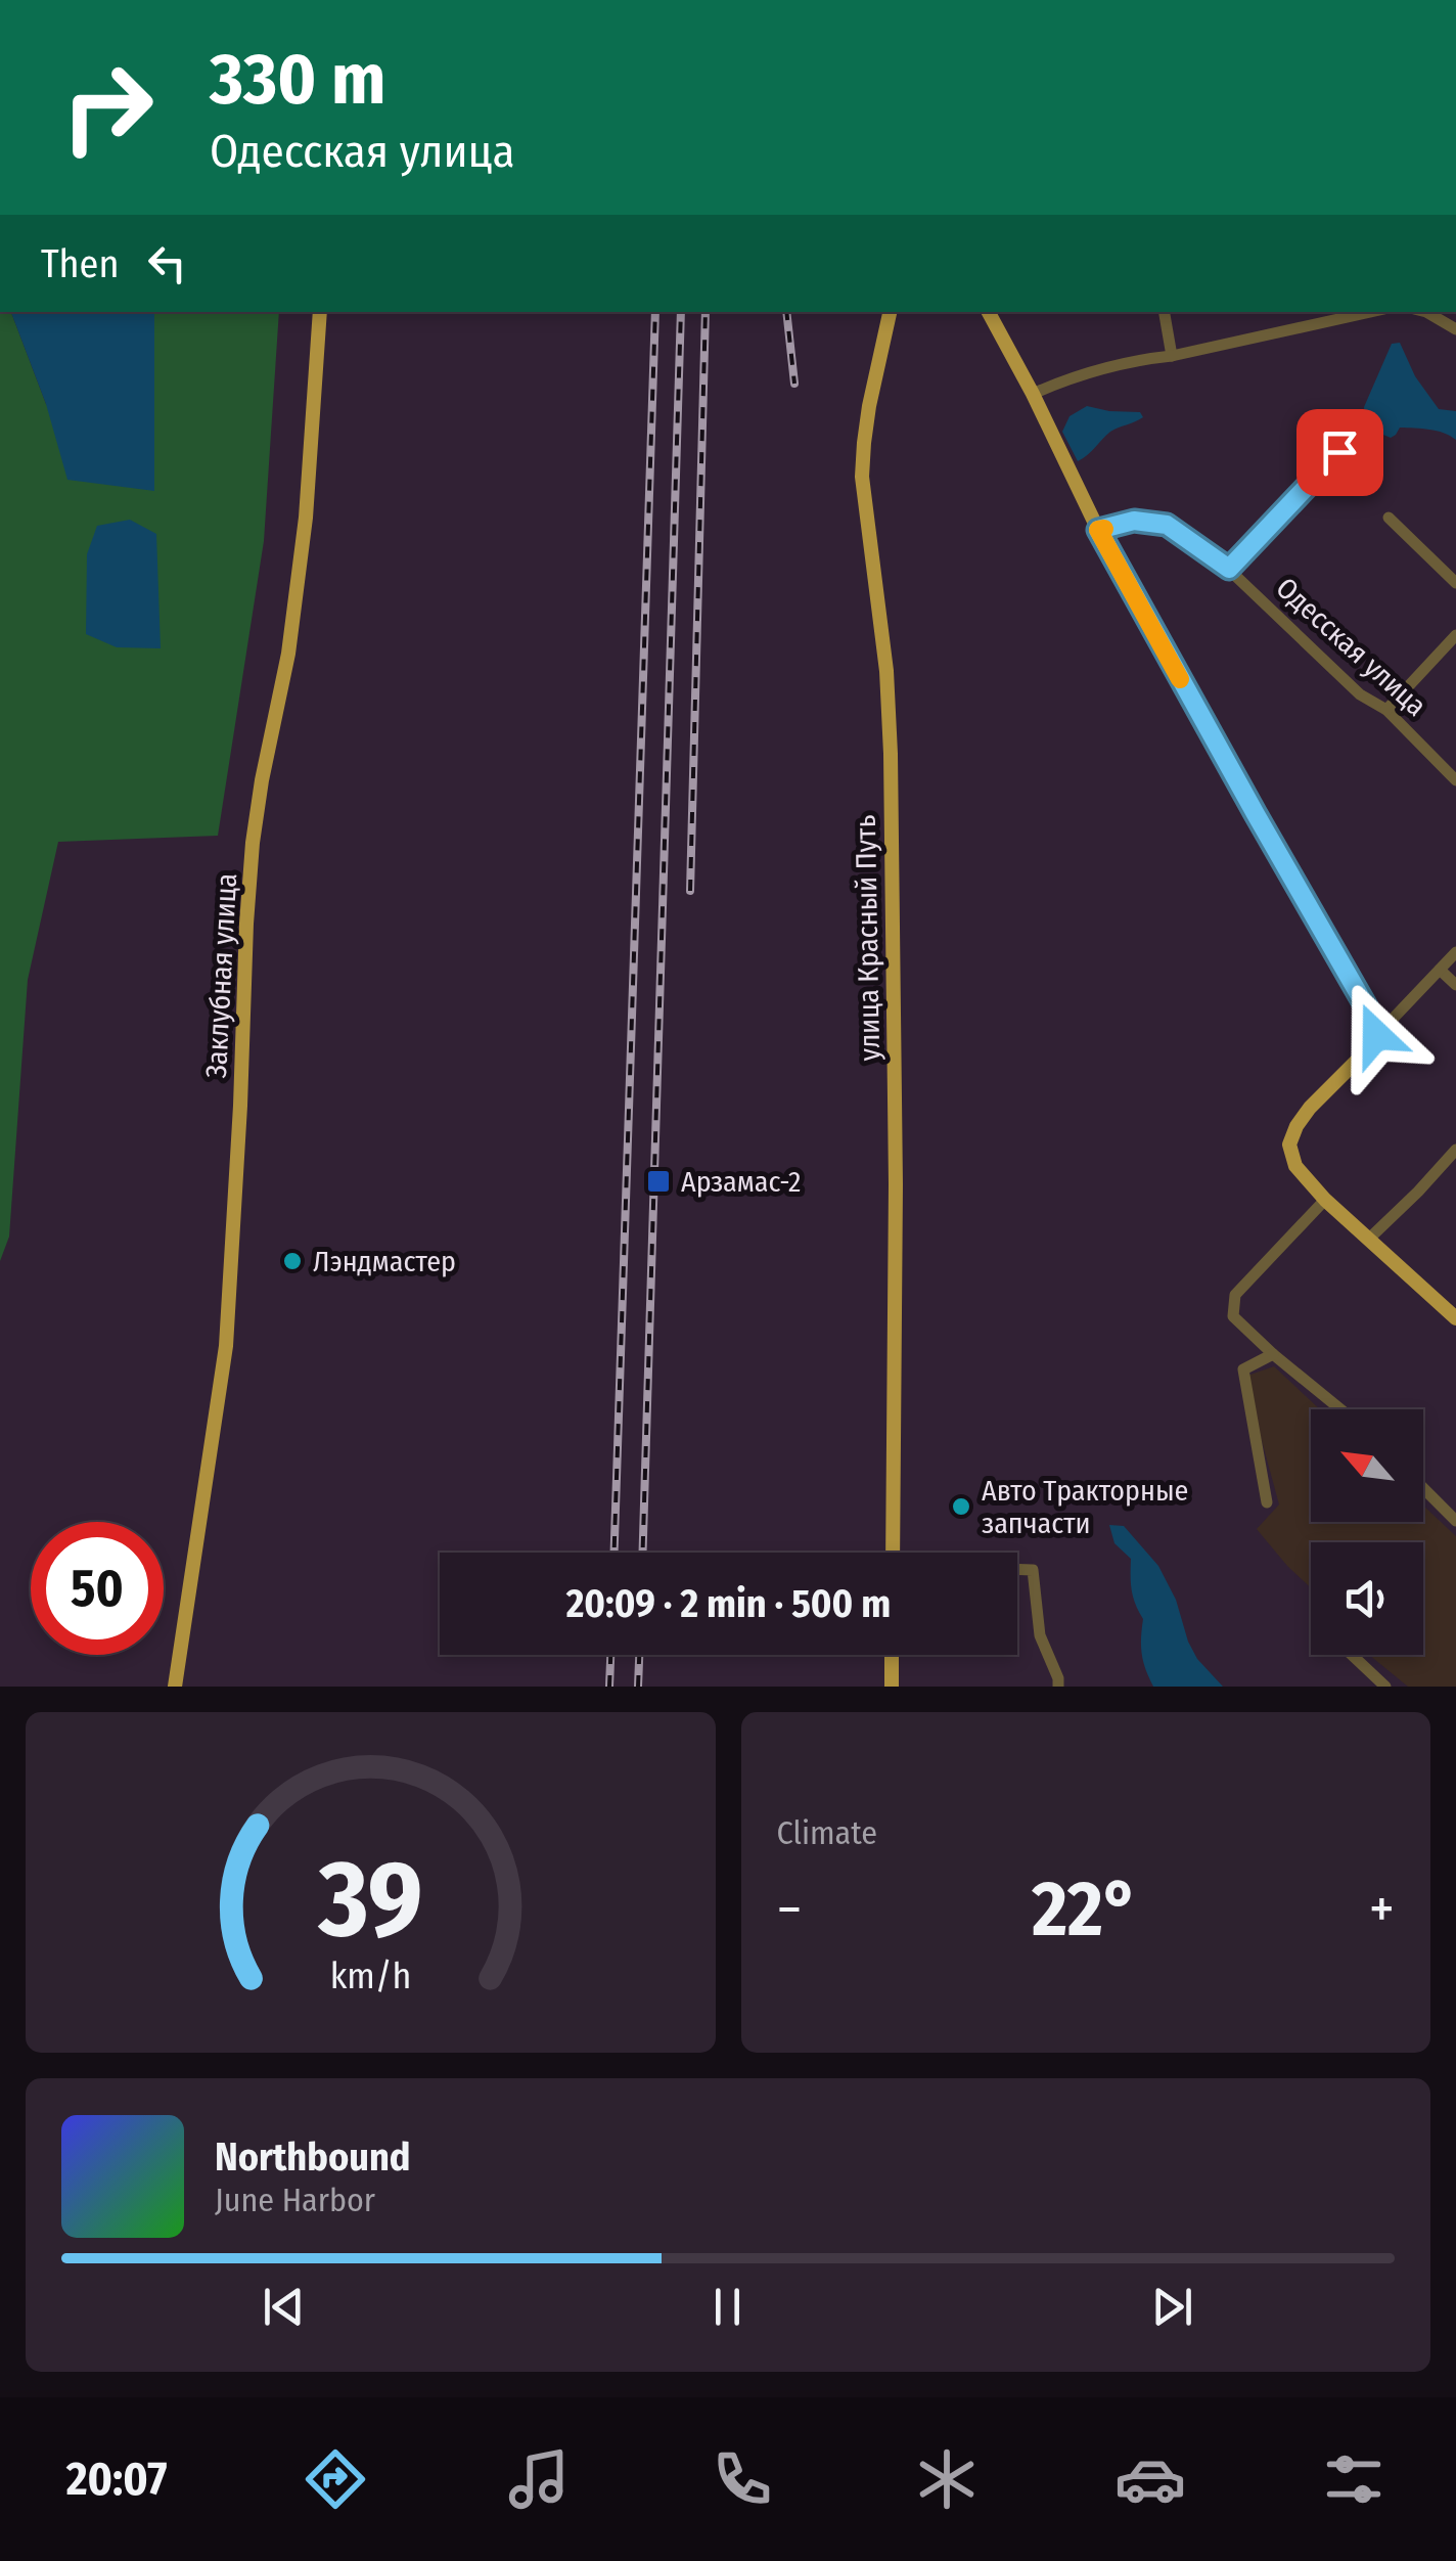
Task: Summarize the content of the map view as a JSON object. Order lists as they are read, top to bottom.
{
  "streets": {
    "main road": ["улица Красный Путь", "Заклубная улица"],
    "street": ["Одесская улица"]
  },
  "places": {
    "transit": ["Арзамас-2"],
    "other": ["Лэндмастер", "Авто Тракторные запчасти"]
  },
  "north": "top left",
  "page": {
    "turn": ["330 m", "Одесская улица"],
    "then": "Then",
    "limit": "50",
    "trip": "20:09 · 2 min · 500 m",
    "tile": "Climate",
    "heat": ["−", "22°", "+"],
    "song": ["Northbound", "June Harbor"],
    "tabs": "20:07",
    "gauge": ["39", "km/h"]
  }
}
